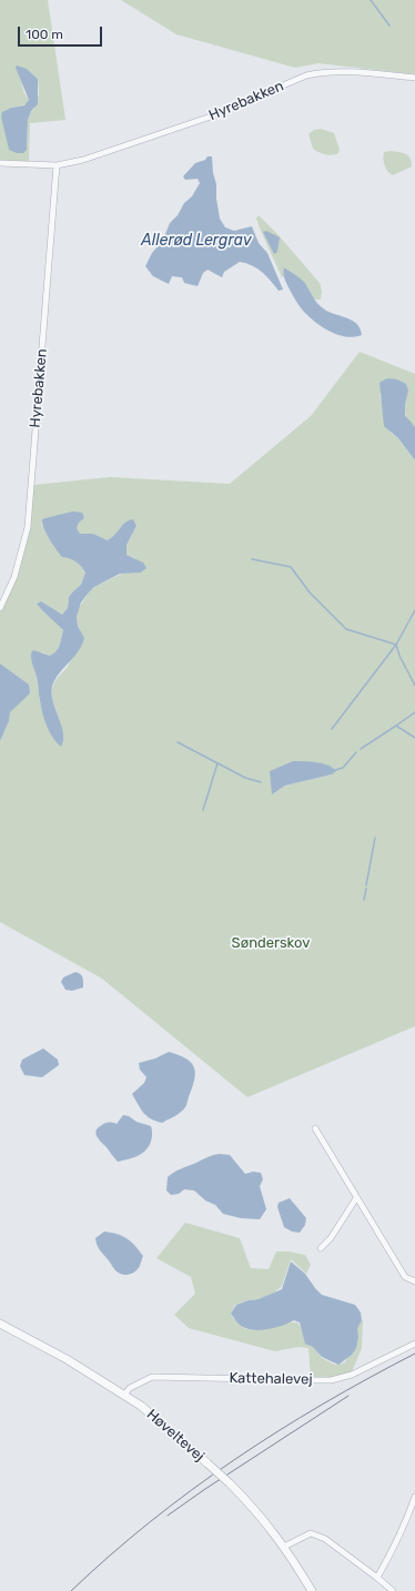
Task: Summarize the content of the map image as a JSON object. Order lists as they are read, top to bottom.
{
  "streets": {
    "street": ["Hyrebakken", "Kattehalevej", "Høveltevej"]
  },
  "crossings": [
    ["Kattehalevej", "Høveltevej"]
  ],
  "water": ["Allerød Lergrav"],
  "parks": ["Sønderskov"],
  "scale_bar": "100 m"
}
